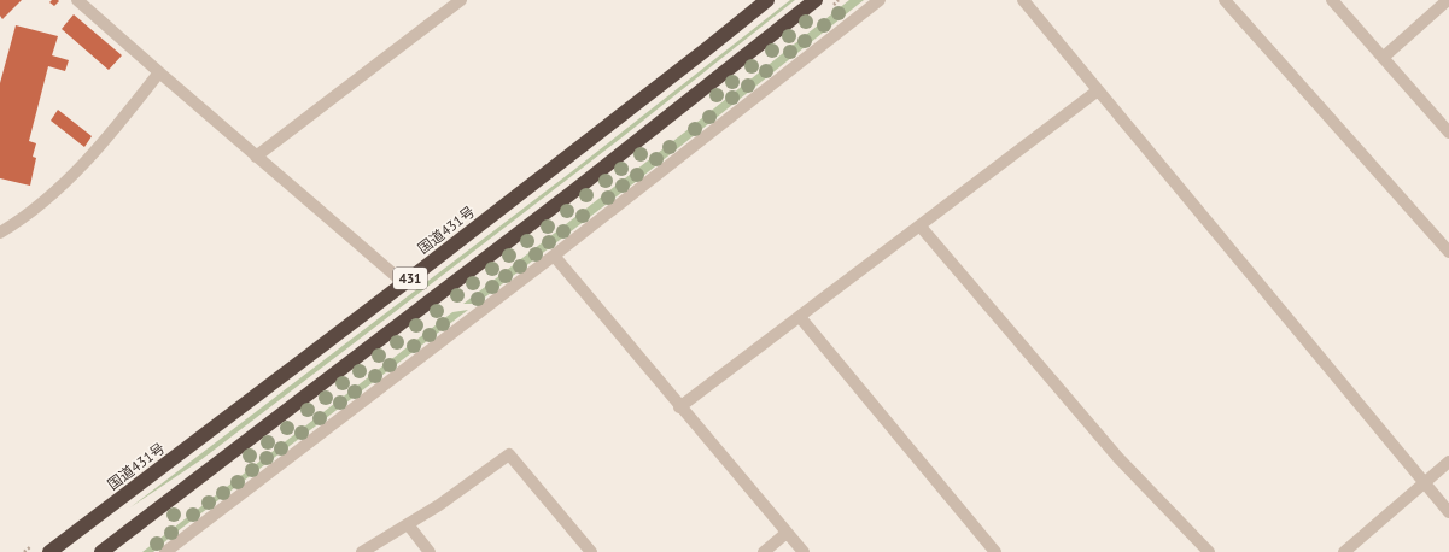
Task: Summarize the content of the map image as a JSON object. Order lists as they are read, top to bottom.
{
  "streets": {
    "highway": ["国道431号", "431"]
  }
}
